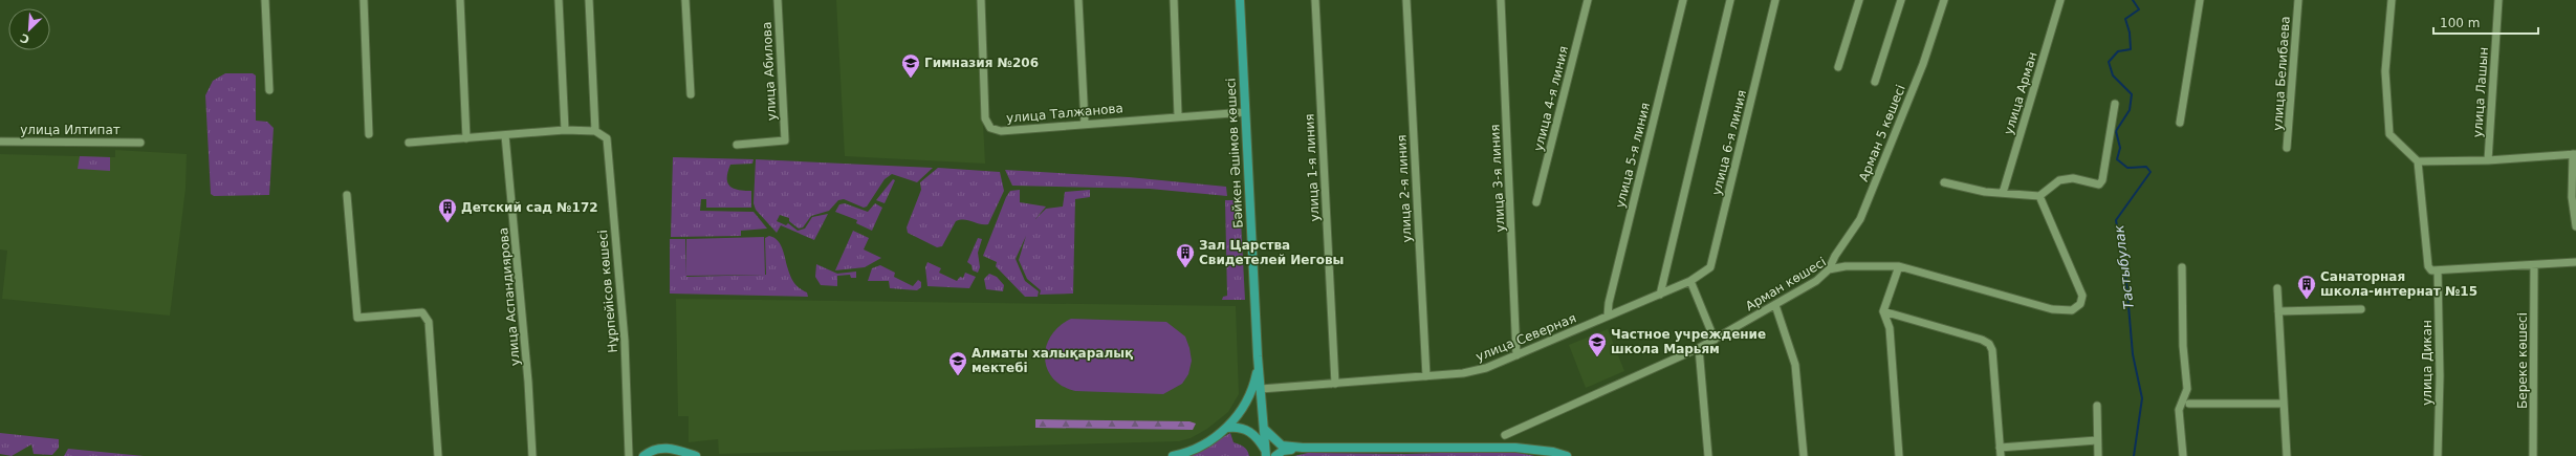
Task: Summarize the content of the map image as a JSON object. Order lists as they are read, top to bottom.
{
  "streets": {
    "main road": ["Бәйкен Әшімов көшесі"],
    "street": [
      "улица Абилова",
      "улица Белибаева",
      "улица Лашын",
      "улица Арман",
      "улица 4-я линия",
      "улица Талжанова",
      "улица Илтипат",
      "Арман 5 көшесі",
      "улица 6-я линия",
      "улица 5-я линия",
      "улица 1-я линия",
      "улица 3-я линия",
      "улица 2-я линия",
      "Арман көшесі",
      "Нұрпейісов көшесі",
      "улица Аспандиярова",
      "улица Северная",
      "Береке көшесі",
      "улица Дикан"
    ]
  },
  "crossings": [
    ["улица Талжанова", "Бәйкен Әшімов көшесі"],
    ["Арман 5 көшесі", "Арман көшесі"],
    ["улица 6-я линия", "улица Северная"],
    ["Бәйкен Әшімов көшесі", "улица Северная"],
    ["улица 5-я линия", "улица Северная"],
    ["улица 1-я линия", "улица Северная"],
    ["улица 3-я линия", "улица Северная"],
    ["улица 2-я линия", "улица Северная"]
  ],
  "water": ["Тастыбулак"],
  "places": {
    "school or university": ["Гимназия №206", "Частное учреждение школа Марьям", "Алматы халықаралық мектебі"],
    "building": ["Детский сад №172", "Зал Царства Свидетелей Иеговы", "Санаторная школа-интернат №15"]
  },
  "scale_bar": "100 m",
  "north": "bottom left"
}
